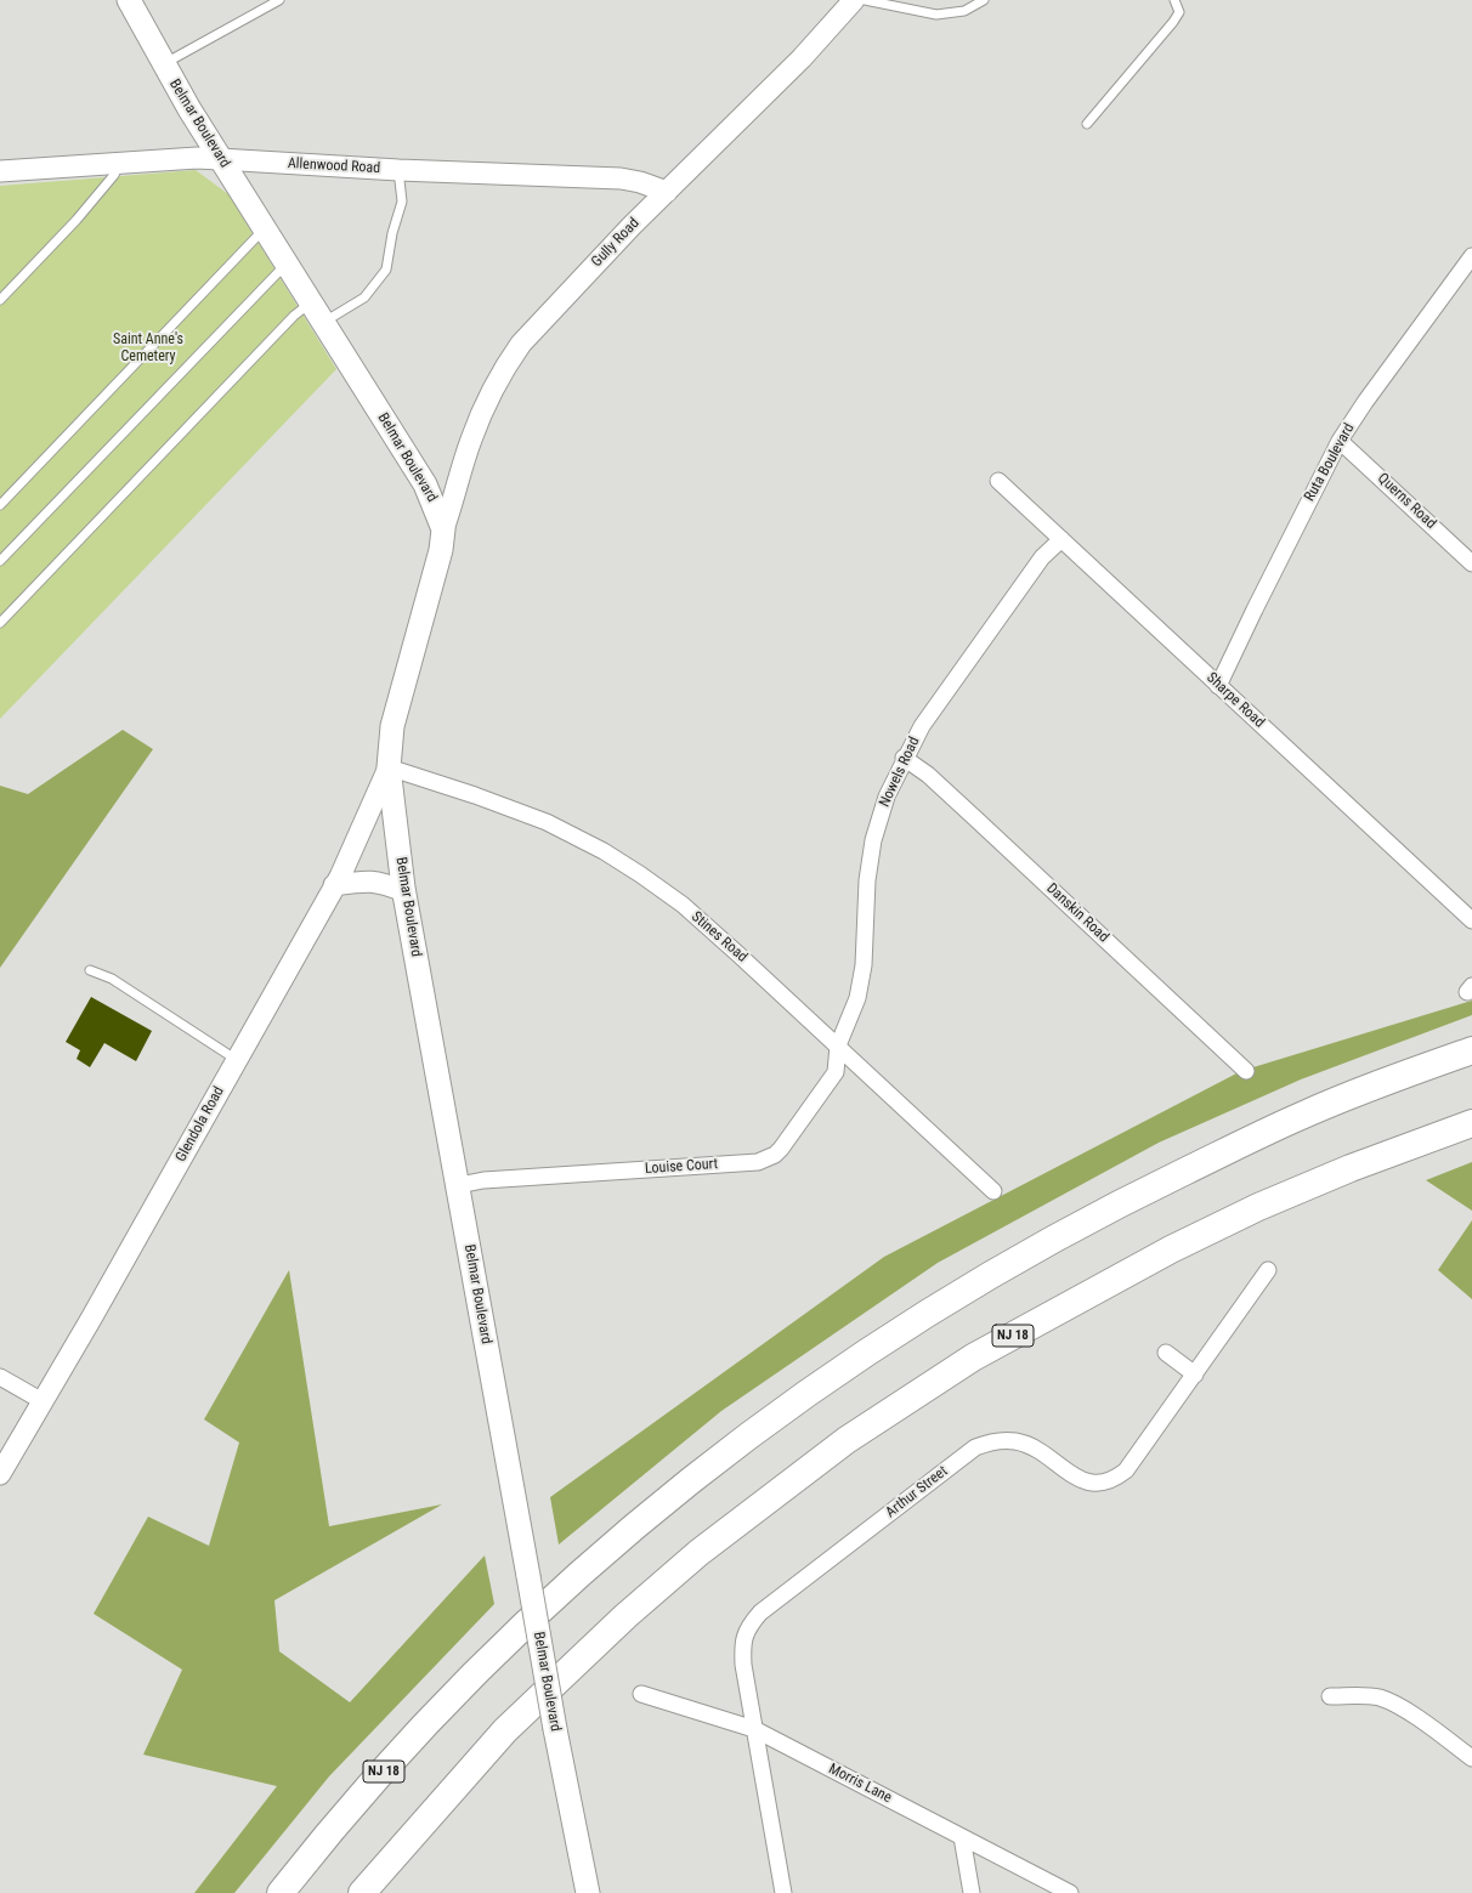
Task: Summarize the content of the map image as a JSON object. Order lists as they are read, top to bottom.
{
  "streets": {
    "highway": ["NJ 18"],
    "main road": ["Belmar Boulevard"],
    "street": [
      "Allenwood Road",
      "Gully Road",
      "Ruta Boulevard",
      "Querns Road",
      "Sharpe Road",
      "Nowels Road",
      "Danskin Road",
      "Stines Road",
      "Glendola Road",
      "Louise Court",
      "Arthur Street",
      "Morris Lane"
    ]
  },
  "crossings": [
    ["Belmar Boulevard", "Allenwood Road"],
    ["Belmar Boulevard", "Gully Road"],
    ["Belmar Boulevard", "Stines Road"],
    ["Belmar Boulevard", "Glendola Road"],
    ["Belmar Boulevard", "Louise Court"],
    ["Allenwood Road", "Gully Road"],
    ["Ruta Boulevard", "Querns Road"],
    ["Ruta Boulevard", "Sharpe Road"],
    ["Sharpe Road", "Nowels Road"],
    ["Nowels Road", "Danskin Road"],
    ["Nowels Road", "Stines Road"],
    ["Nowels Road", "Louise Court"],
    ["Stines Road", "Glendola Road"],
    ["Stines Road", "Louise Court"],
    ["Arthur Street", "Morris Lane"]
  ],
  "parks": ["Saint Anne's Cemetery"]
}
